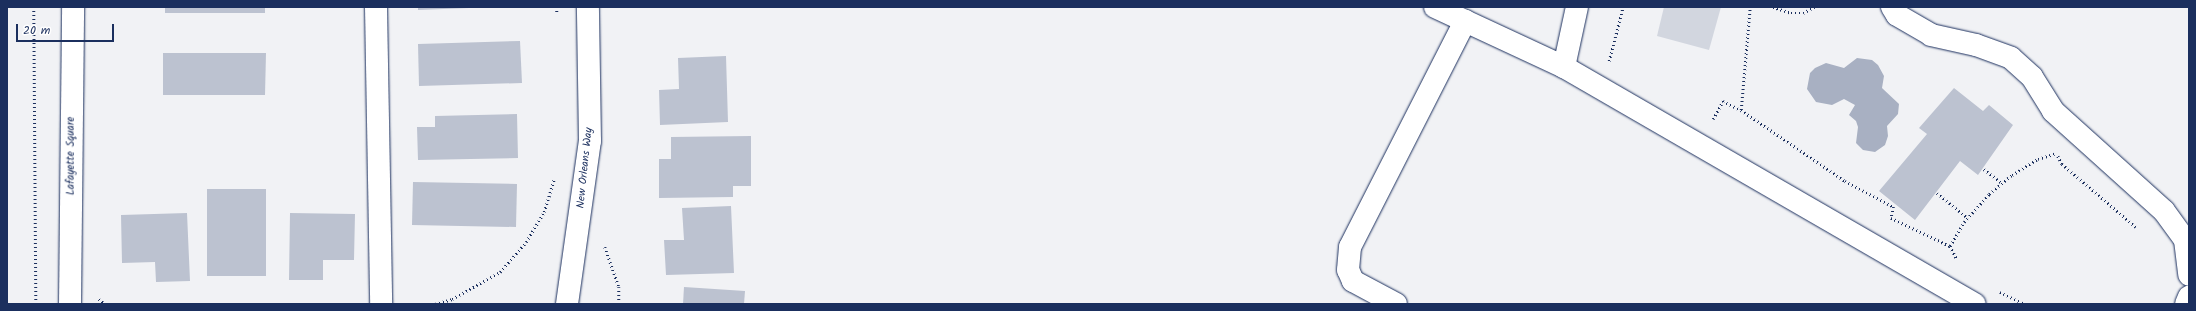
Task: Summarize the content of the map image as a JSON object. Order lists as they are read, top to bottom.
{
  "streets": {
    "street": ["Lafayette Square", "New Orleans Way"]
  },
  "scale_bar": "20 m"
}
